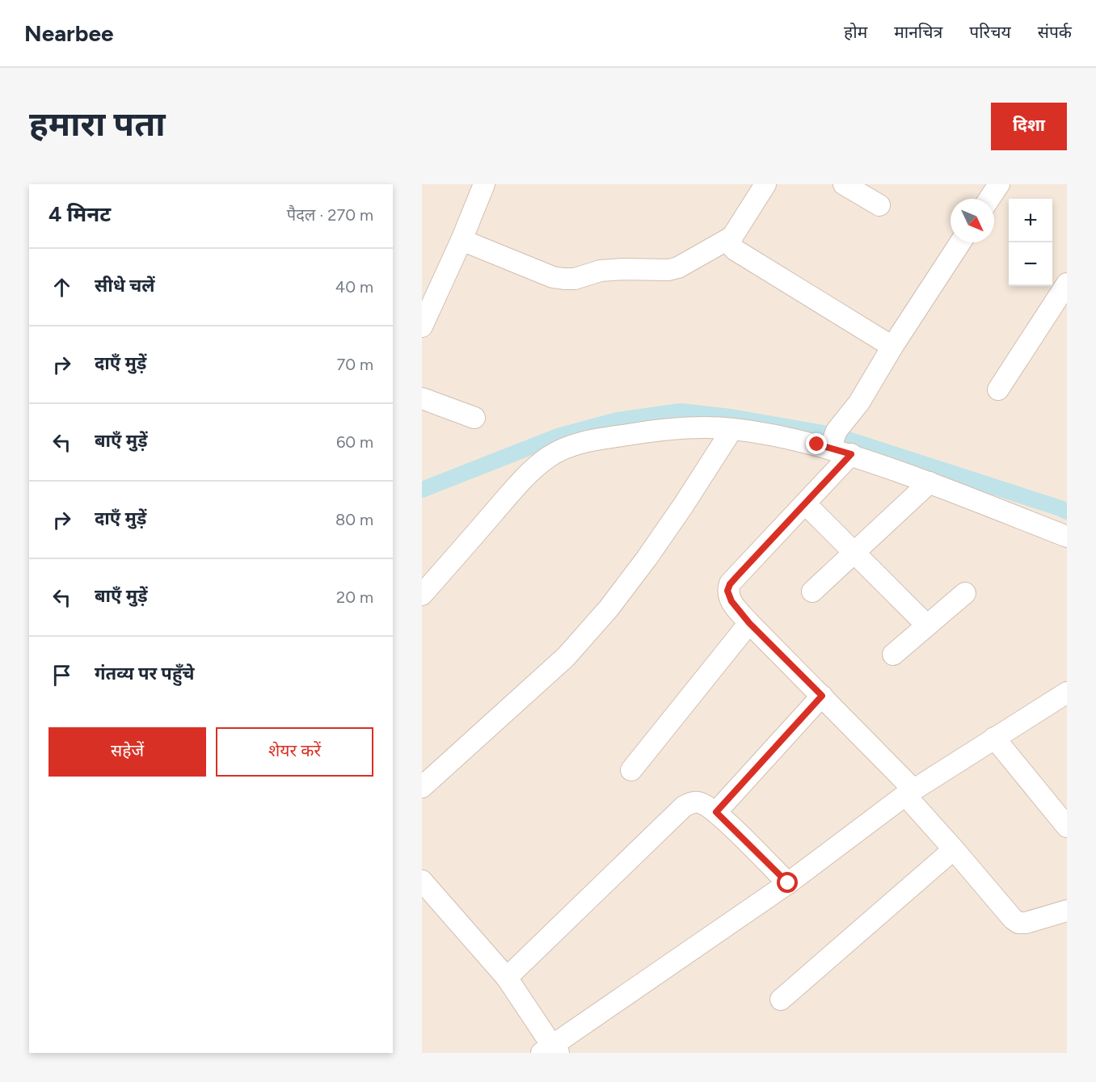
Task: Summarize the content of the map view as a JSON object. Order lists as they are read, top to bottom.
{
  "north": "bottom right",
  "page": {
    "header": "Nearbee",
    "nav": [
      "होम",
      "मानचित्र",
      "परिचय",
      "संपर्क"
    ],
    "buttons": [
      "दिशा",
      ["सहेजें", "शेयर करें"]
    ],
    "title": "हमारा पता",
    "heading": ["4 मिनट", "पैदल · 270 m"],
    "map_buttons": ["+", "−"],
    "list": [
      ["सीधे चलें", "40 m"],
      ["दाएँ मुड़ें", "70 m"],
      ["बाएँ मुड़ें", "60 m"],
      ["दाएँ मुड़ें", "80 m"],
      ["बाएँ मुड़ें", "20 m"],
      "गंतव्य पर पहुँचे"
    ]
  }
}
